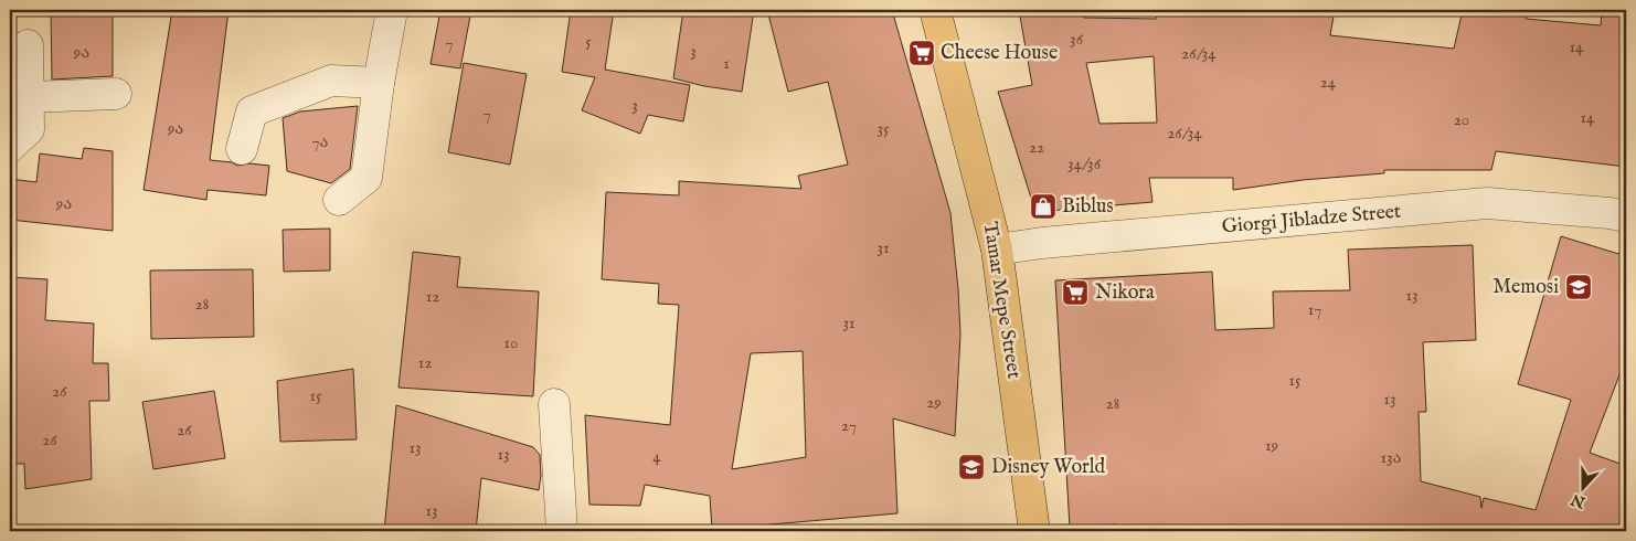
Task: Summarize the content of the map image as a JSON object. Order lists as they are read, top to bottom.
{
  "streets": {
    "main road": ["Tamar Mepe Street"],
    "street": ["Giorgi Jibladze Street"]
  },
  "crossings": [
    ["Giorgi Jibladze Street", "Tamar Mepe Street"]
  ],
  "places": {
    "supermarket": ["Cheese House", "Nikora"],
    "shop": ["Biblus"],
    "school or university": ["Memosi", "Disney World"]
  },
  "house_numbers": [
    "36",
    "5",
    "7",
    "14",
    "3",
    "9ა",
    "26/34",
    "1",
    "24",
    "3",
    "7",
    "14",
    "20",
    "9ა",
    "35",
    "26/34",
    "7ა",
    "22",
    "34/36",
    "9ა",
    "31",
    "13",
    "12",
    "28",
    "17",
    "31",
    "10",
    "12",
    "15",
    "26",
    "15",
    "13",
    "29",
    "28",
    "27",
    "26",
    "26",
    "19",
    "13",
    "13",
    "4",
    "13ა",
    "13"
  ],
  "north": "bottom"
}
